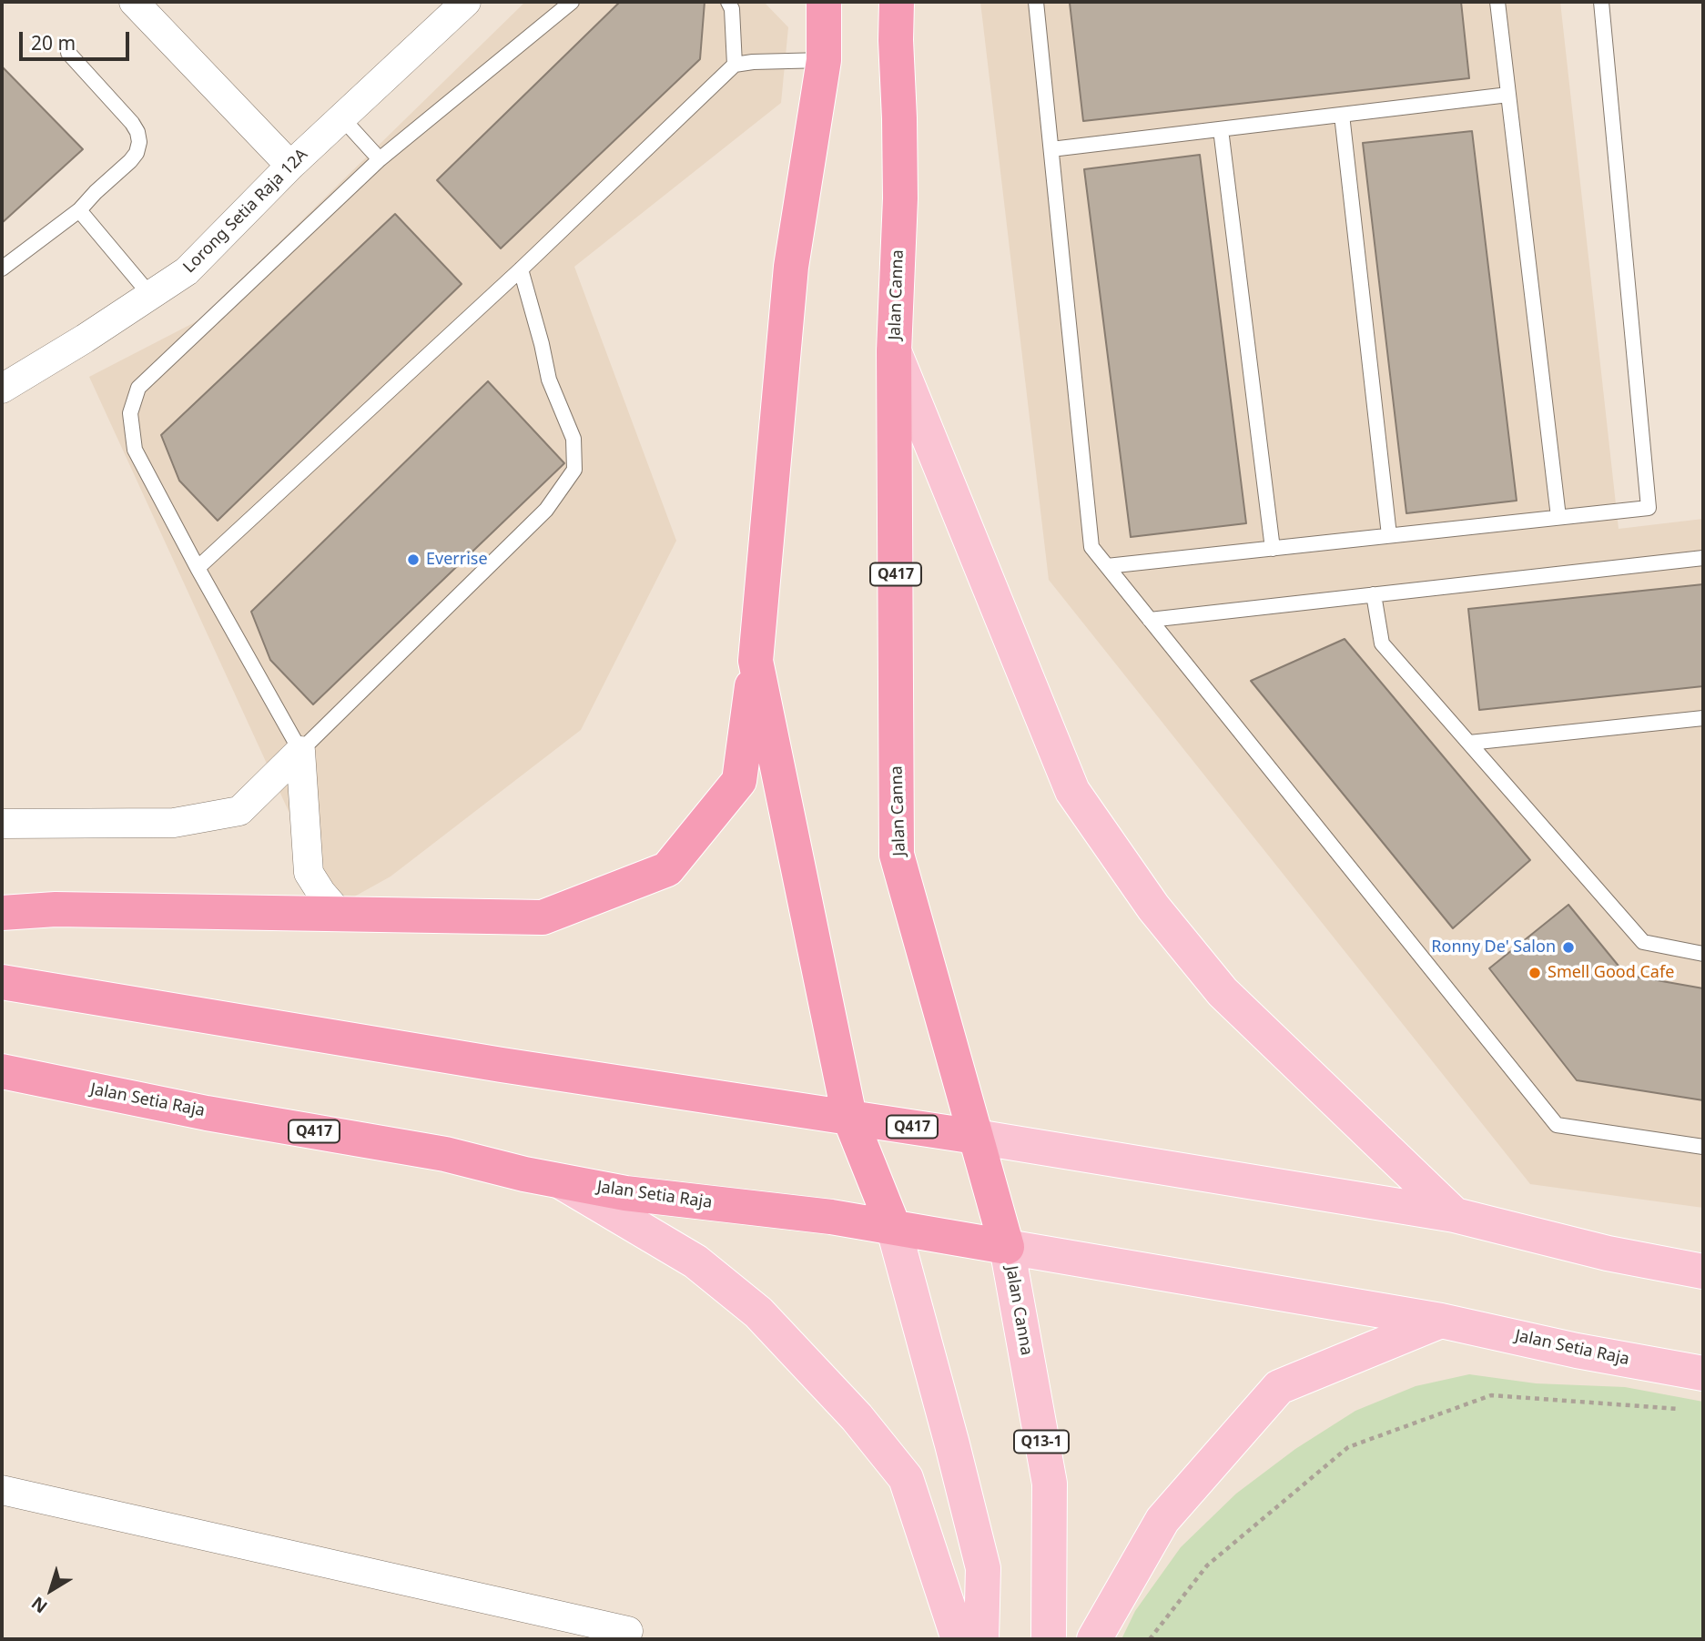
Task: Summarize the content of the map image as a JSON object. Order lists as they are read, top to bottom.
{
  "streets": {
    "highway": ["Jalan Canna", "Q417", "Jalan Setia Raja"],
    "main road": ["Q13-1"],
    "street": ["Lorong Setia Raja 12A"]
  },
  "crossings": [
    ["Jalan Canna", "Q417"],
    ["Jalan Canna", "Jalan Setia Raja"],
    ["Q417", "Jalan Setia Raja"]
  ],
  "places": ["Everrise", "Ronny De' Salon", "Smell Good Cafe"],
  "scale_bar": "20 m",
  "north": "bottom left"
}
